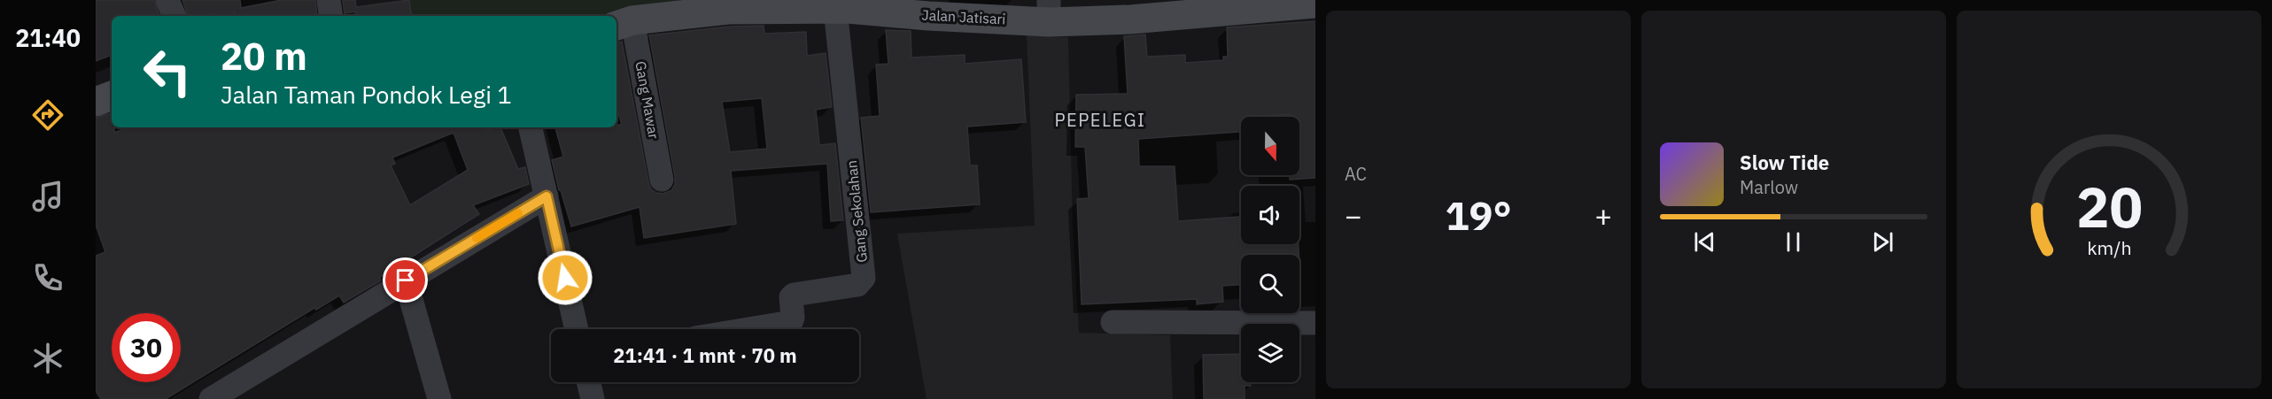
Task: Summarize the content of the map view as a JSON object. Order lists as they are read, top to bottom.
{
  "streets": {
    "street": ["Jalan Jatisari", "Gang Mawar", "Gang Sekolahan"]
  },
  "crossings": [
    ["Jalan Jatisari", "Gang Mawar"],
    ["Jalan Jatisari", "Gang Sekolahan"]
  ],
  "districts": ["PEPELEGI"],
  "north": "bottom",
  "page": {
    "tabs": "21:40",
    "tile": "AC",
    "turn": ["20 m", "Jalan Taman Pondok Legi 1"],
    "song": ["Slow Tide", "Marlow"],
    "heat": ["−", "19°", "+"],
    "limit": "30",
    "trip": "21:41 · 1 mnt · 70 m",
    "gauge": ["20", "km/h"]
  }
}
